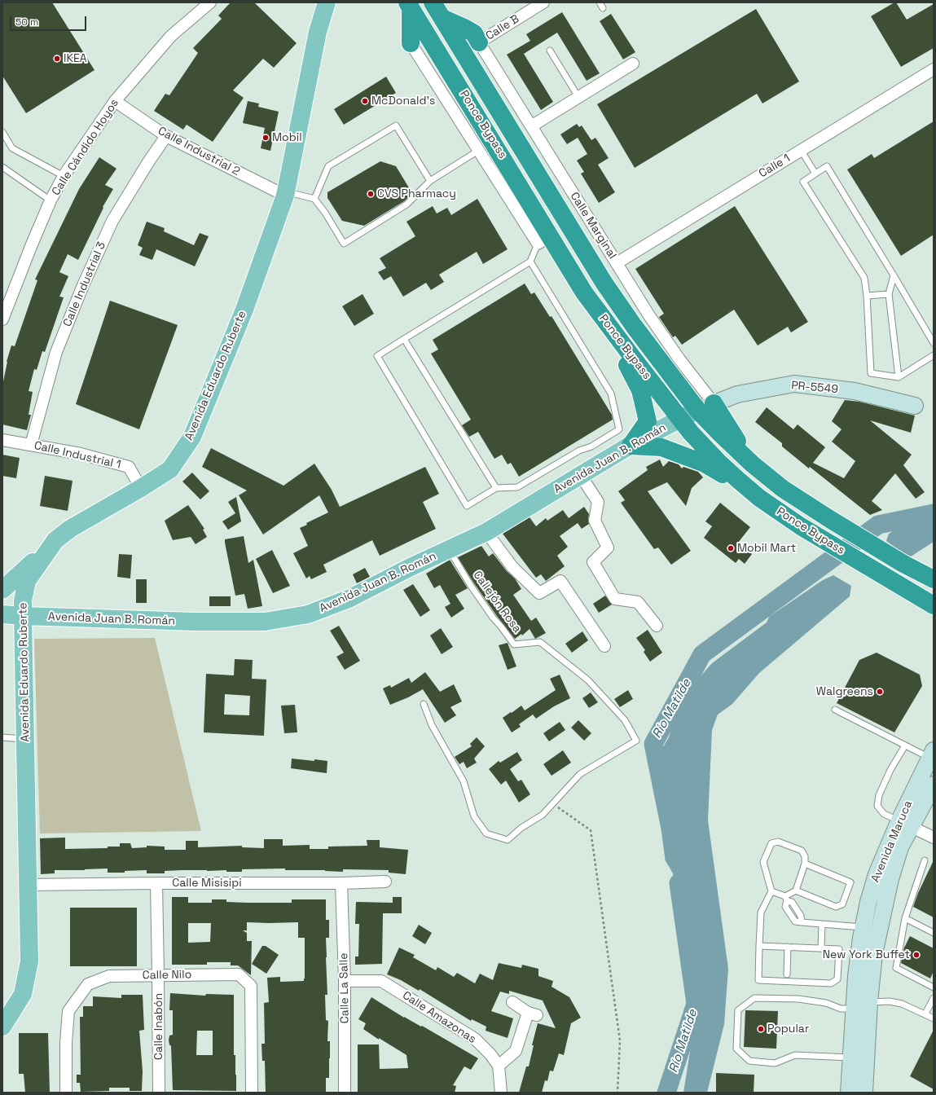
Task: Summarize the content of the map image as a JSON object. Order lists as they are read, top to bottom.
{
  "streets": {
    "highway": ["Ponce Bypass"],
    "main road": ["Avenida Eduardo Ruberte", "Avenida Juan B. Román"],
    "street": [
      "Calle B",
      "Calle Cándido Hoyos",
      "Calle Industrial 2",
      "Calle 1",
      "Calle Marginal",
      "Calle Industrial 3",
      "PR-5549",
      "Calle Industrial 1",
      "Avenida Maruca",
      "Calle Misisipi",
      "Calle Nilo",
      "Calle La Salle",
      "Calle Amazonas",
      "Calle Inabón"
    ],
    "lane": ["Callejón Rosa"]
  },
  "crossings": [
    ["Calle B", "Calle Marginal"],
    ["Ponce Bypass", "PR-5549"],
    ["Ponce Bypass", "Avenida Juan B. Román"],
    ["Calle Cándido Hoyos", "Calle Industrial 2"],
    ["Calle Industrial 2", "Calle Industrial 3"],
    ["Calle Industrial 2", "Avenida Eduardo Ruberte"],
    ["Calle 1", "Calle Marginal"],
    ["Calle Marginal", "PR-5549"],
    ["Calle Industrial 3", "Calle Industrial 1"],
    ["Avenida Eduardo Ruberte", "Calle Industrial 1"],
    ["Avenida Eduardo Ruberte", "Avenida Juan B. Román"],
    ["Avenida Eduardo Ruberte", "Calle Misisipi"],
    ["PR-5549", "Avenida Juan B. Román"],
    ["Avenida Juan B. Román", "Callejón Rosa"],
    ["Calle Misisipi", "Calle La Salle"],
    ["Calle Misisipi", "Calle Inabón"],
    ["Calle Nilo", "Calle Inabón"],
    ["Calle La Salle", "Calle Amazonas"]
  ],
  "water": ["Río Matilde"],
  "places": [
    "IKEA",
    "McDonald's",
    "Mobil",
    "CVS Pharmacy",
    "Mobil Mart",
    "Walgreens",
    "New York Buffet",
    "Popular"
  ],
  "scale_bar": "50 m"
}
